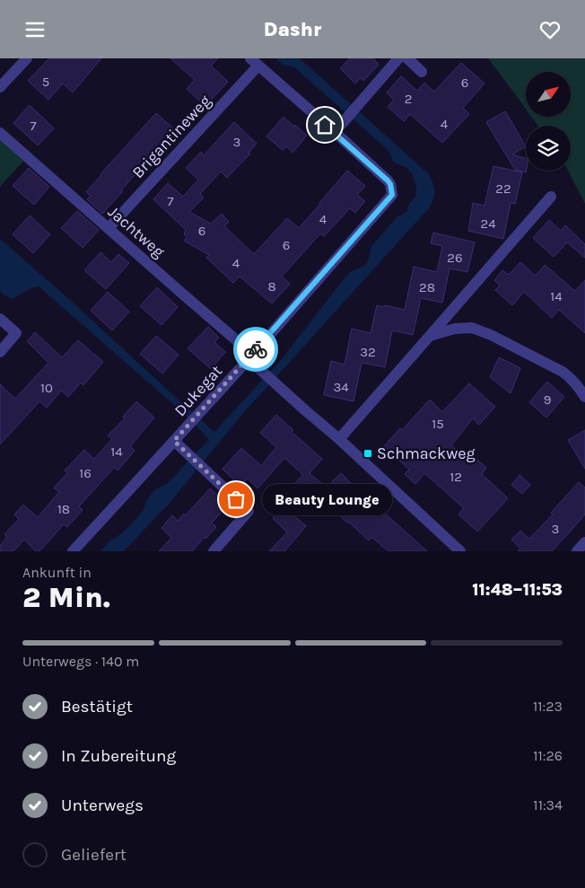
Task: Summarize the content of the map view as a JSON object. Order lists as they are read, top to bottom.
{
  "streets": {
    "street": ["Brigantineweg", "Jachtweg", "Dukegat"]
  },
  "crossings": [
    ["Brigantineweg", "Jachtweg"],
    ["Jachtweg", "Dukegat"]
  ],
  "places": {
    "transit": ["Schmackweg"],
    "other": ["Beauty Lounge"]
  },
  "house_numbers": [
    "5",
    "6",
    "2",
    "4",
    "7",
    "3",
    "22",
    "7",
    "4",
    "24",
    "6",
    "6",
    "26",
    "4",
    "8",
    "28",
    "14",
    "32",
    "34",
    "10",
    "9",
    "15",
    "14",
    "16",
    "12",
    "18",
    "3"
  ],
  "north": "top right",
  "page": {
    "header": "Dashr",
    "bubble": "Beauty Lounge",
    "heading": ["2 Min.", "Ankunft in", "11:48–11:53"],
    "bar": "Unterwegs · 140 m",
    "list": [
      ["Bestätigt", "11:23"],
      ["In Zubereitung", "11:26"],
      ["Unterwegs", "11:34"],
      "Geliefert"
    ]
  }
}
